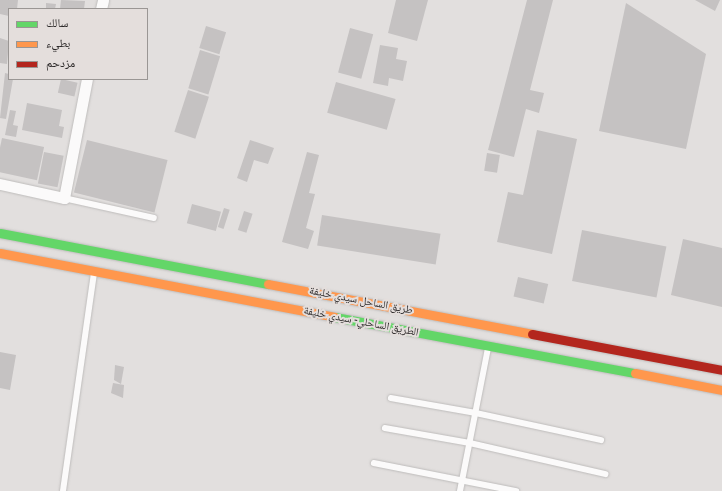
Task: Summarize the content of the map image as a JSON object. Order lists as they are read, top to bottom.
{
  "streets": {
    "highway": ["طريق الساحل سيدي خليفة", "الطريق الساحلي- سيدي خليفة"]
  },
  "legend": ["سالك", "بطيء", "مزدحم"]
}
